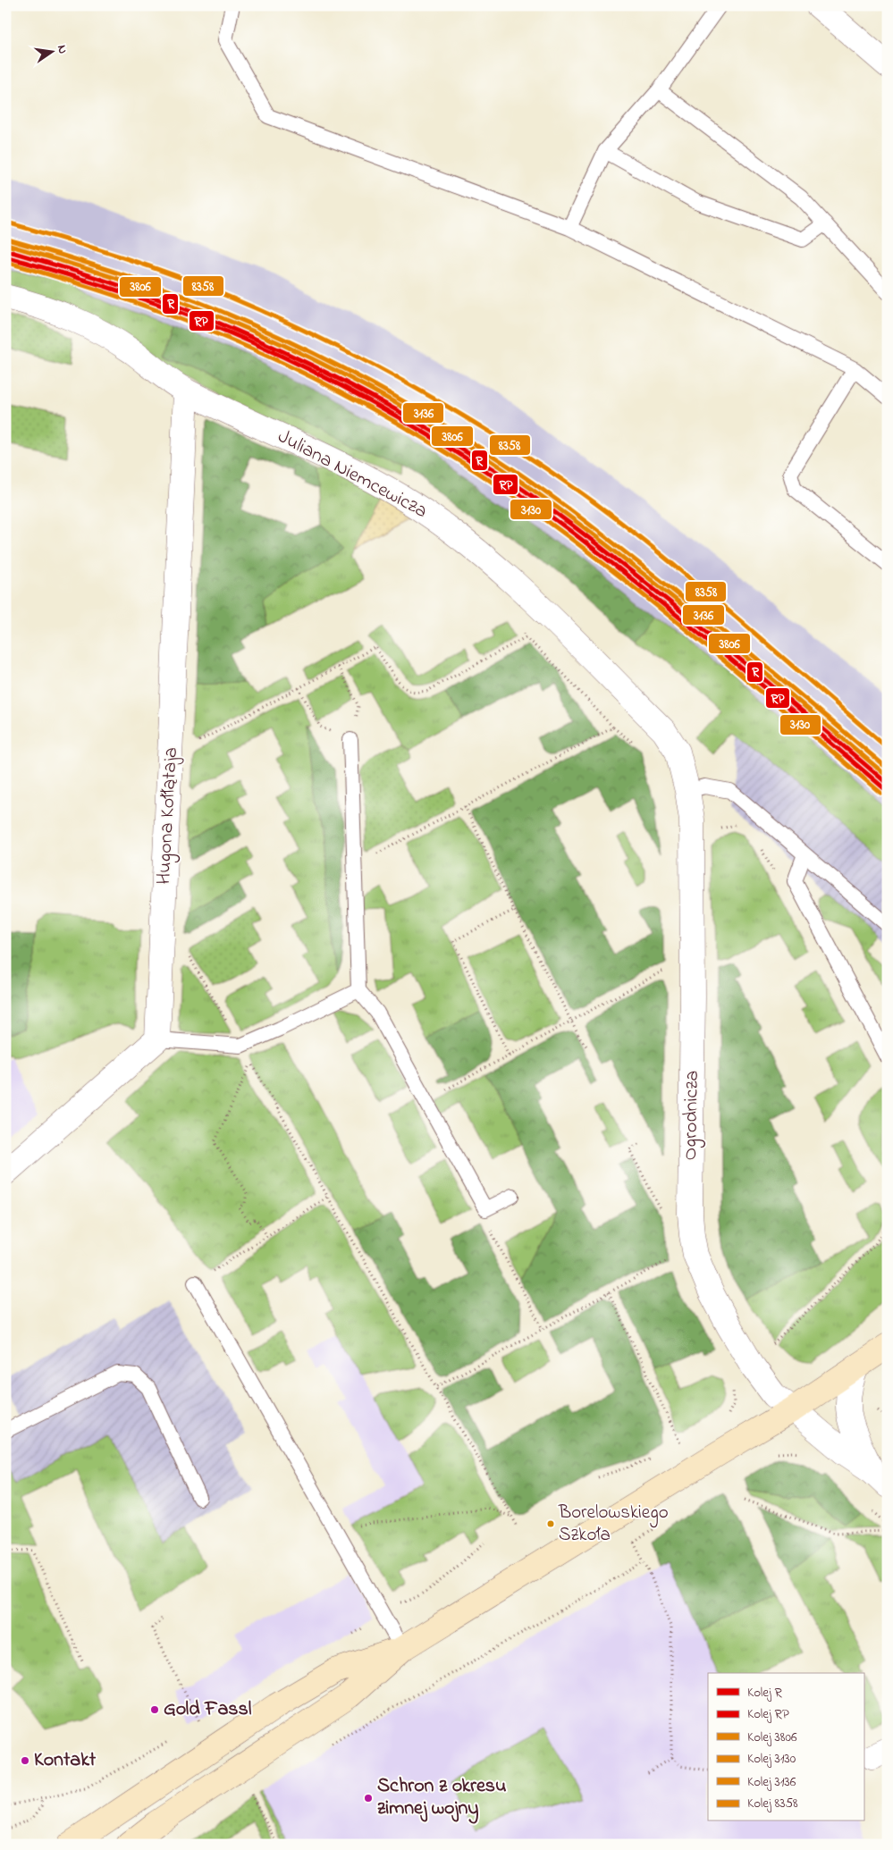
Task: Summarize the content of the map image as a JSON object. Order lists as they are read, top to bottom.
{
  "streets": {
    "street": ["Juliana Niemcewicza", "Hugona Kołłątaja", "Ogrodnicza"]
  },
  "crossings": [
    ["Juliana Niemcewicza", "Hugona Kołłątaja"],
    ["Juliana Niemcewicza", "Ogrodnicza"]
  ],
  "places": [
    "Borelowskiego Szkoła",
    "Gold Fassl",
    "Kontakt",
    "Schron z okresu zimnej wojny"
  ],
  "lines": [
    "rail line 8358",
    "rail line 3136",
    "rail line 3806",
    "rail line R",
    "rail line RP",
    "rail line 3130"
  ],
  "legend": [
    "Kolej R",
    "Kolej RP",
    "Kolej 3806",
    "Kolej 3130",
    "Kolej 3136",
    "Kolej 8358"
  ],
  "north": "right"
}
